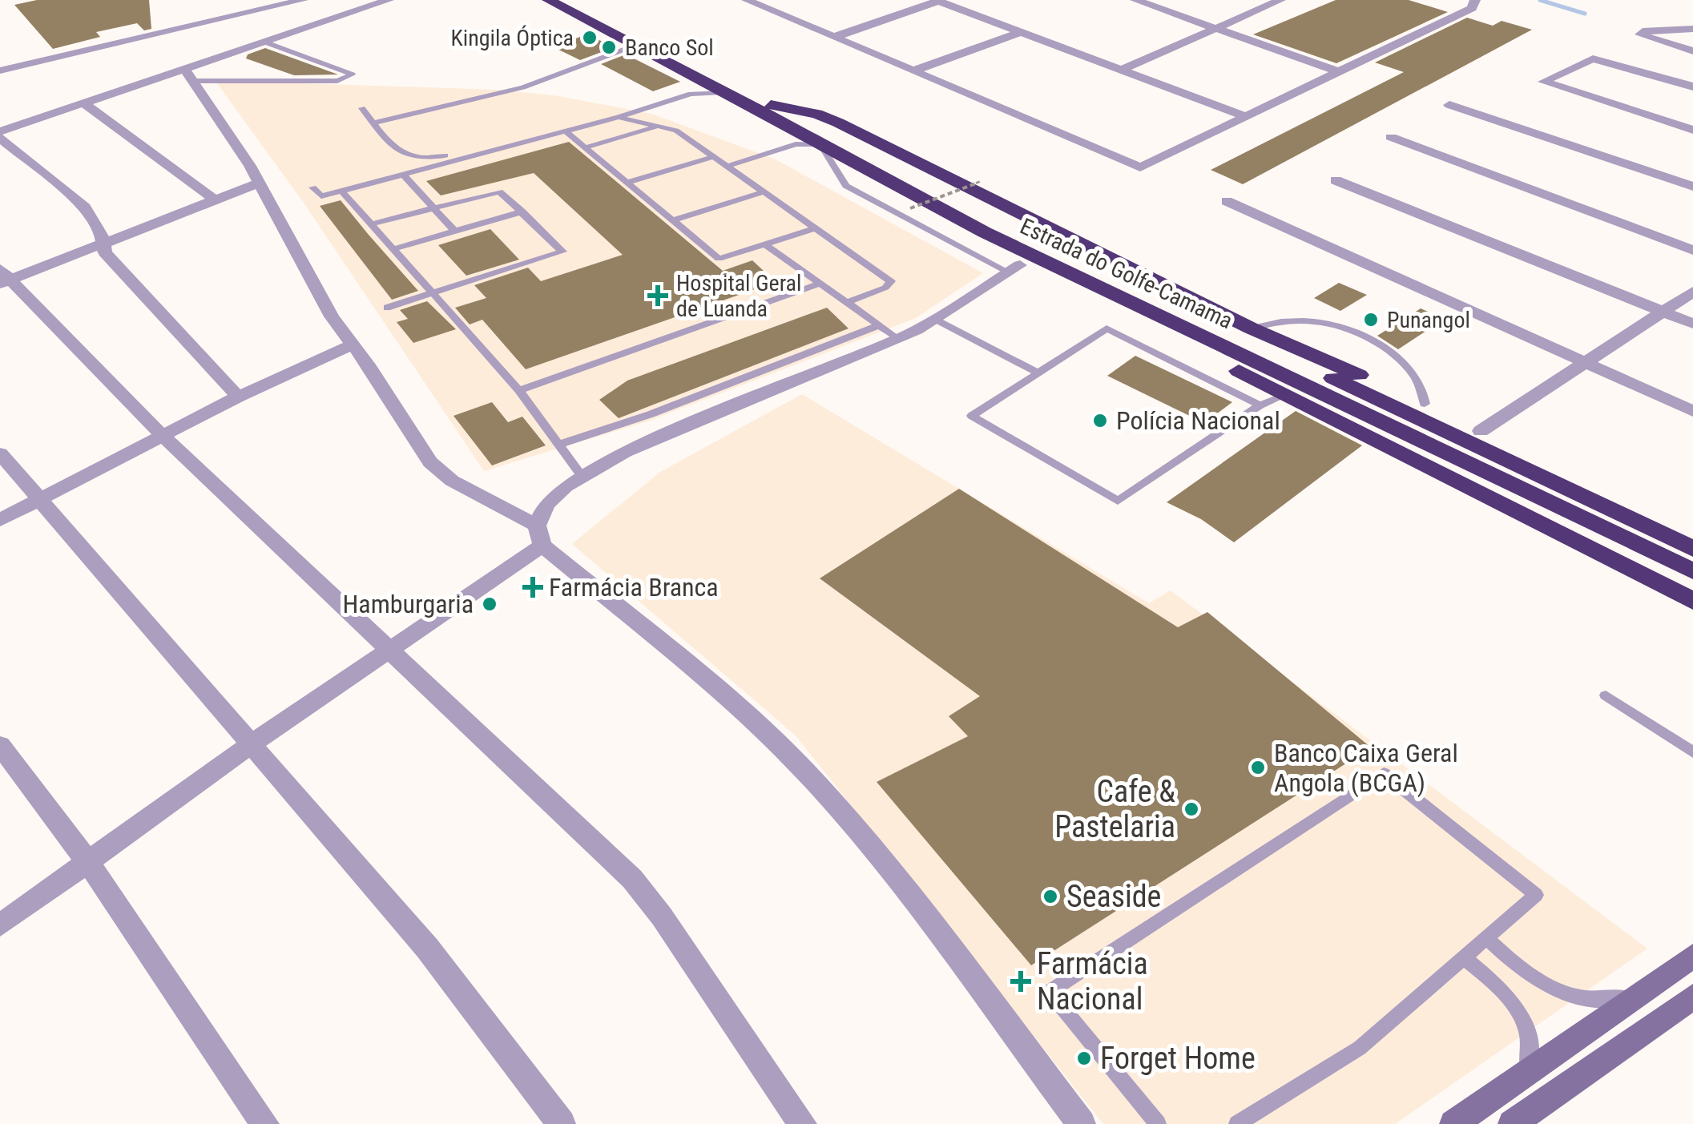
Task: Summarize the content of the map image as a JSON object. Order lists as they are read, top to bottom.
{
  "streets": {
    "highway": ["Estrada do Golfe-Camama"]
  },
  "places": {
    "other": [
      "Kingila Óptica",
      "Banco Sol",
      "Punangol",
      "Polícia Nacional",
      "Hamburgaria",
      "Banco Caixa Geral Angola (BCGA)",
      "Cafe & Pastelaria",
      "Seaside",
      "Forget Home"
    ],
    "health": ["Hospital Geral de Luanda", "Farmácia Branca", "Farmácia Nacional"]
  }
}
